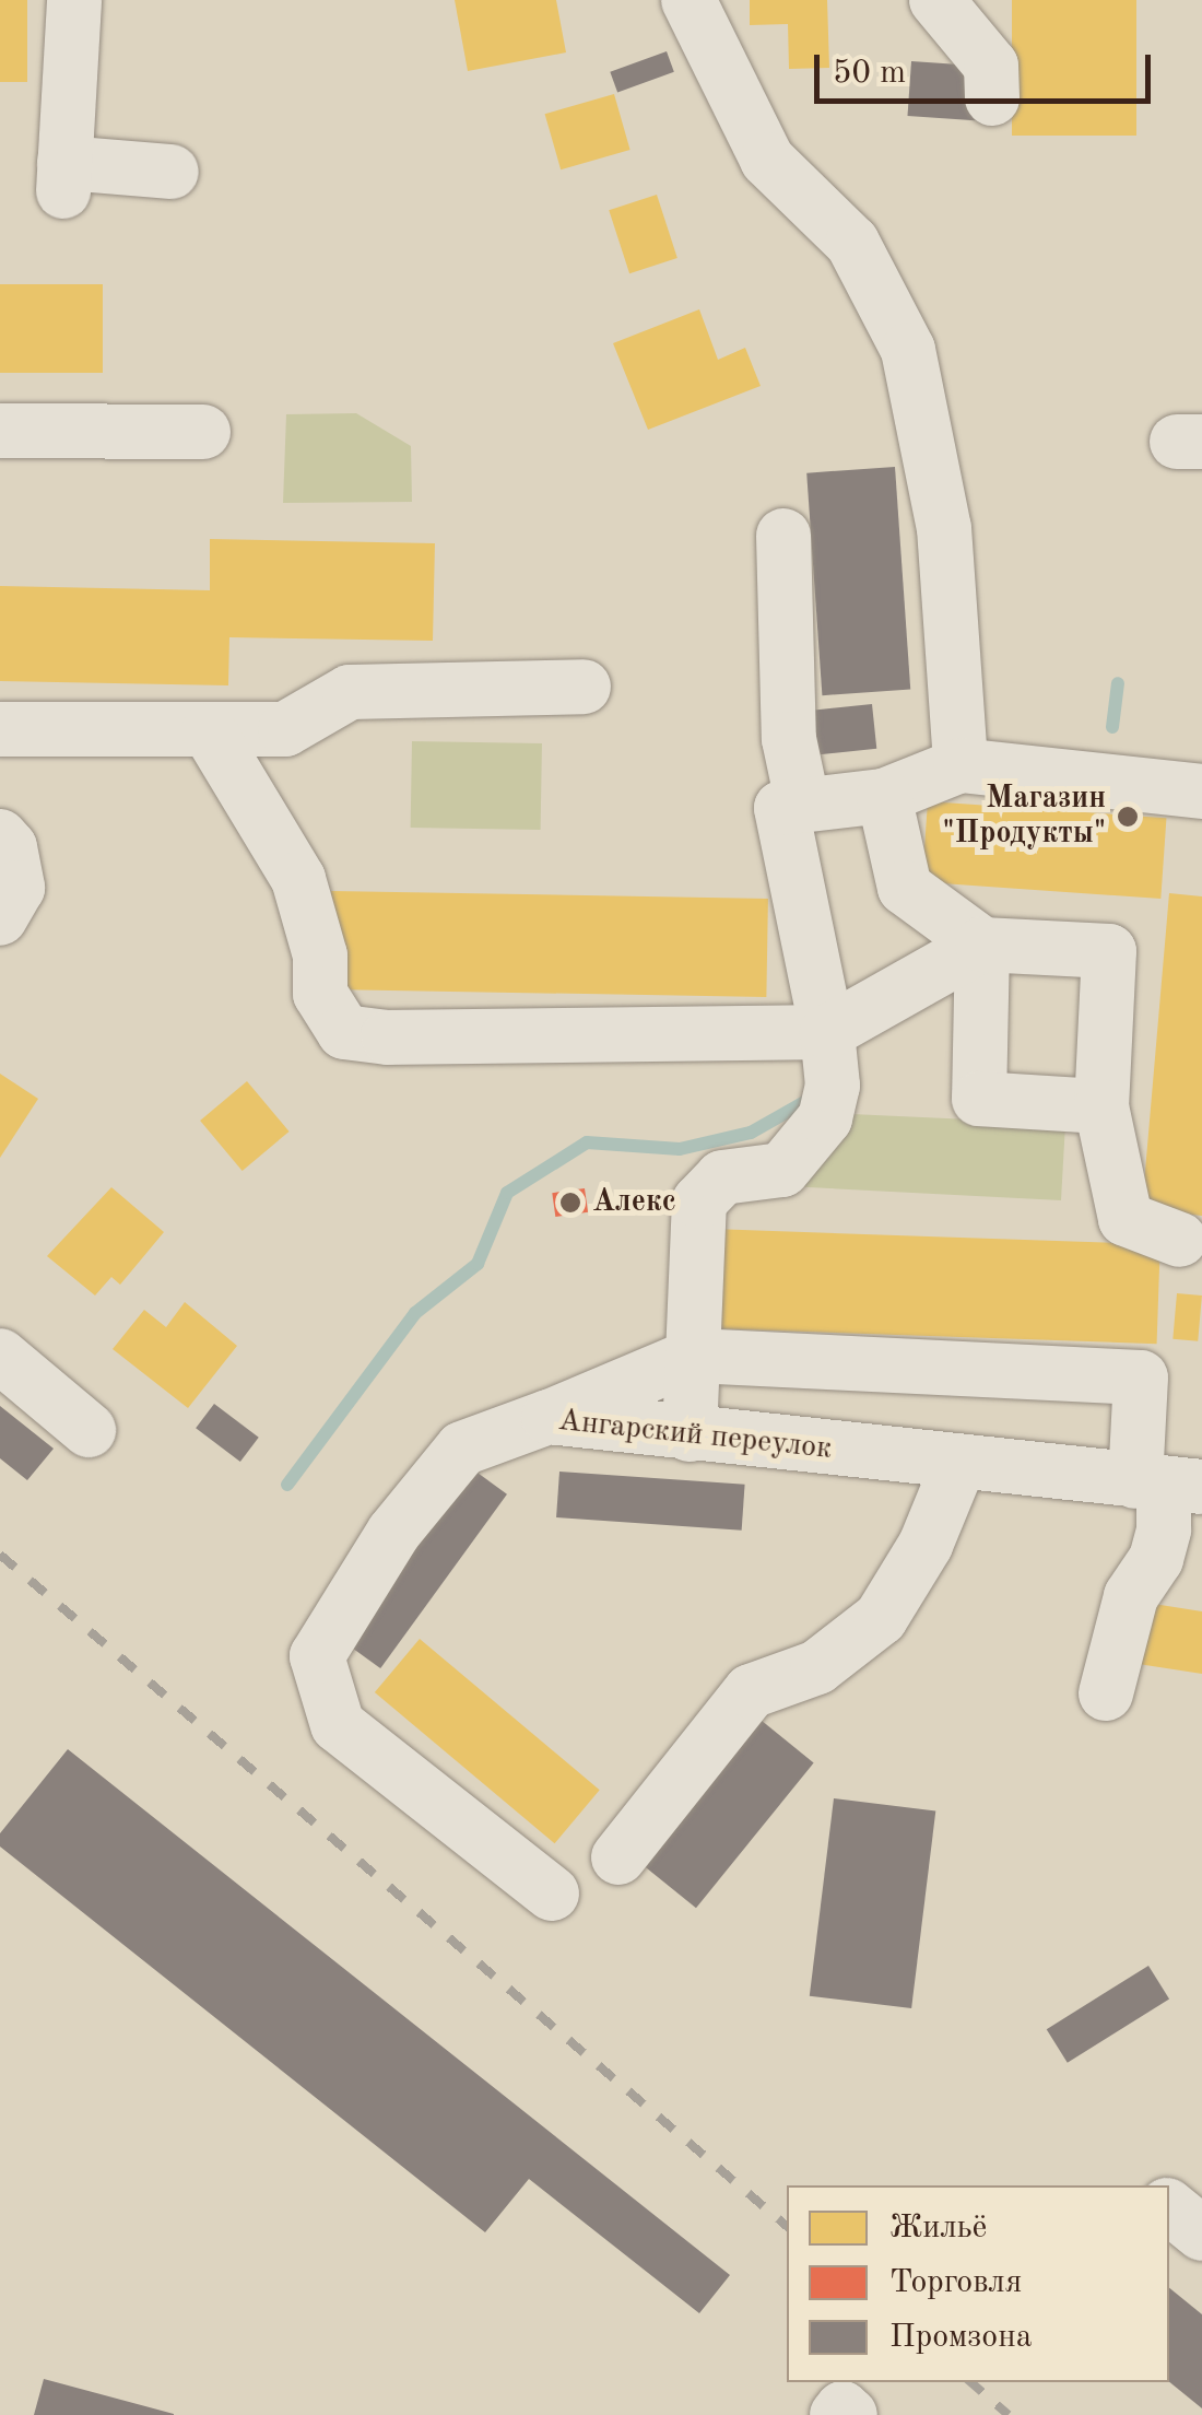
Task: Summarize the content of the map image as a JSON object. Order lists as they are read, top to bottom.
{
  "streets": {
    "street": ["Ангарский переулок"]
  },
  "places": ["Магазин \"Продукты\"", "Алекс"],
  "legend": ["Жильё", "Торговля", "Промзона"],
  "scale_bar": "50 m"
}
